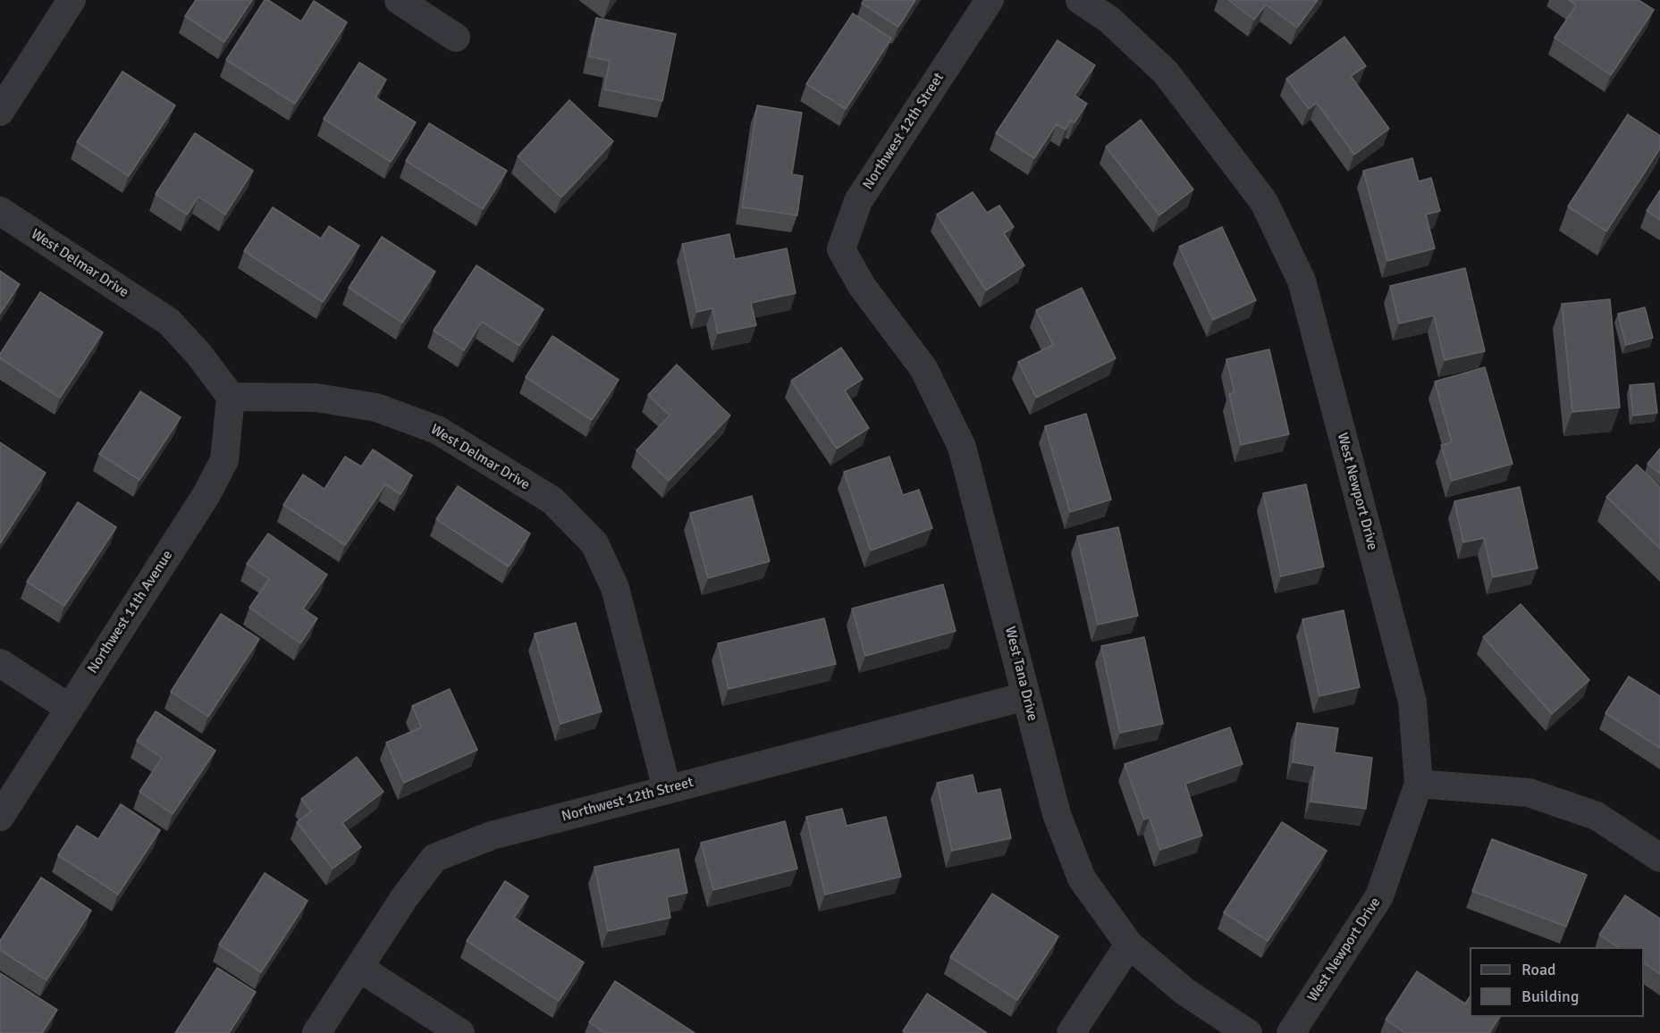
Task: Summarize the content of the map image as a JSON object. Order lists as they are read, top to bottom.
{
  "streets": {
    "street": [
      "Northwest 12th Street",
      "West Delmar Drive",
      "West Newport Drive",
      "Northwest 11th Avenue",
      "West Tana Drive"
    ]
  },
  "crossings": [
    ["Northwest 12th Street", "West Delmar Drive"],
    ["Northwest 12th Street", "West Tana Drive"],
    ["West Delmar Drive", "Northwest 11th Avenue"]
  ],
  "legend": ["Road", "Building"]
}
